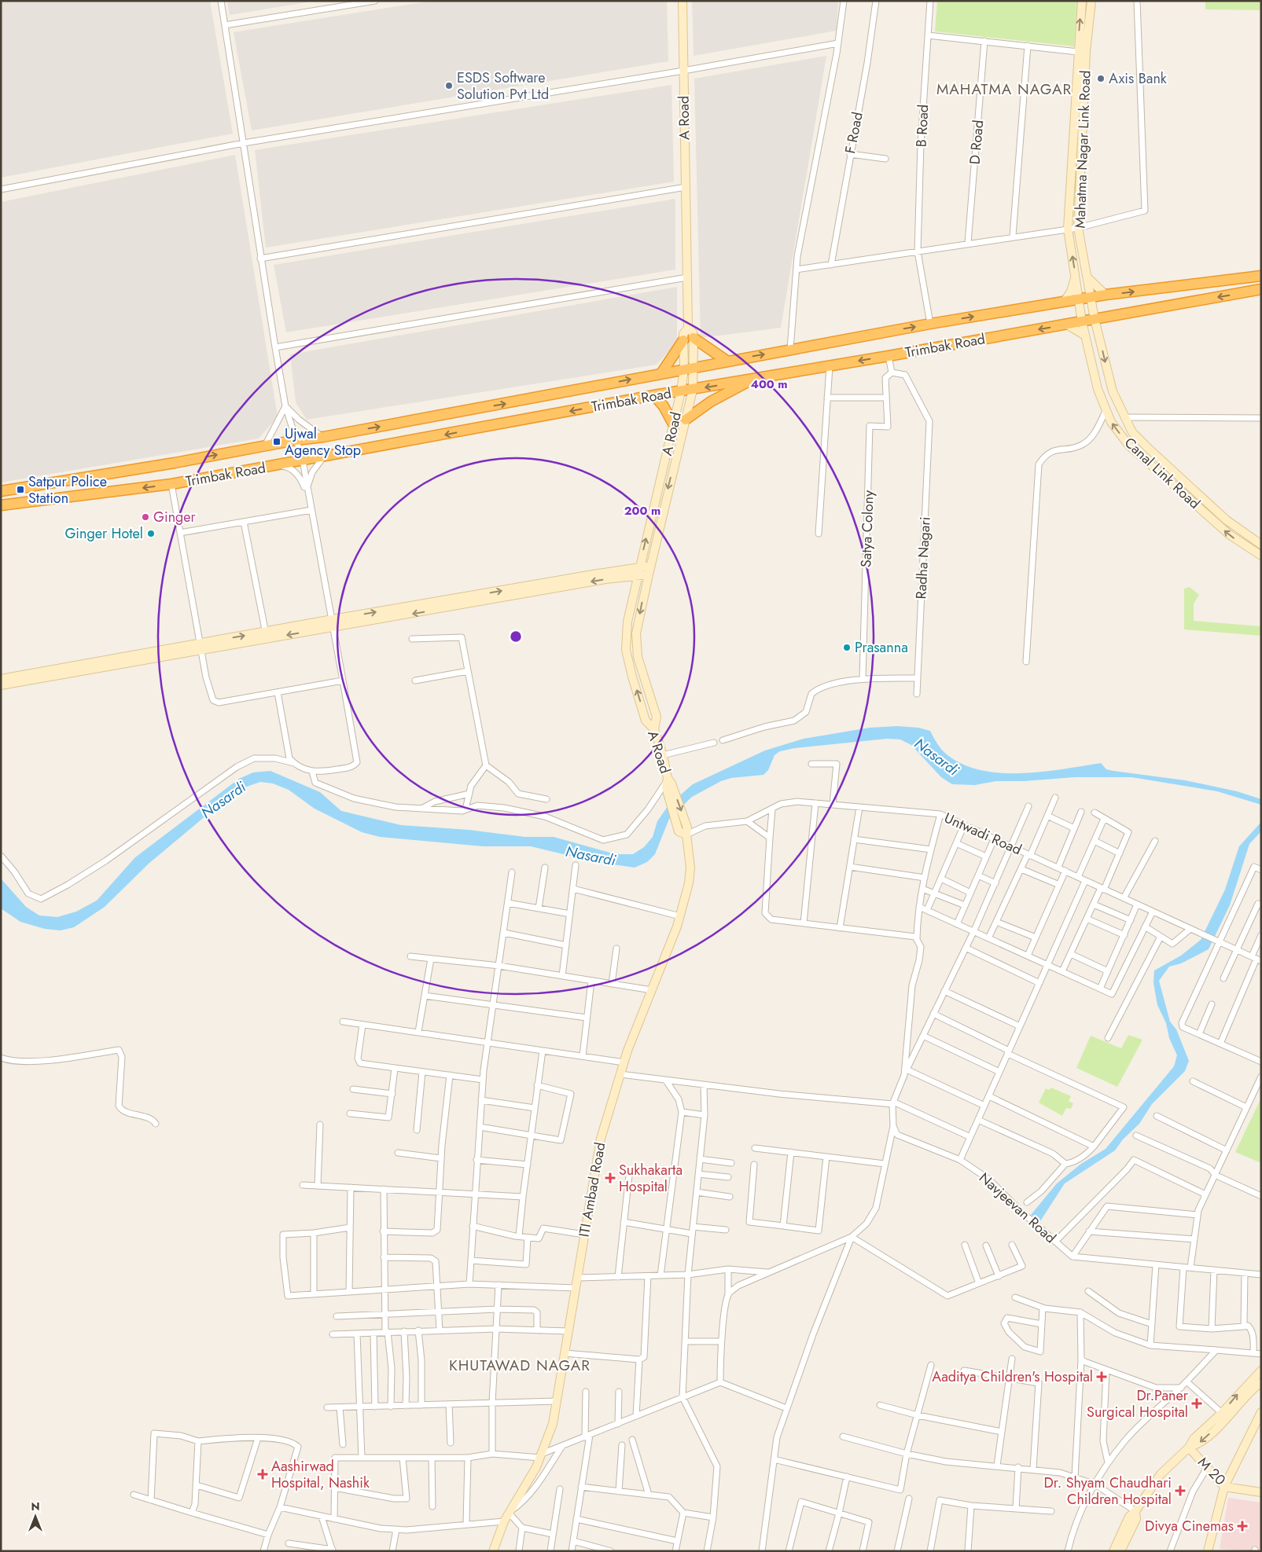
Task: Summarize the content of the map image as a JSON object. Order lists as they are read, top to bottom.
{
  "streets": {
    "highway": ["Trimbak Road"],
    "street": [
      "A Road",
      "B Road",
      "F Road",
      "D Road",
      "Mahatma Nagar Link Road",
      "Canal Link Road",
      "Satya Colony",
      "Radha Nagari",
      "Untwadi Road",
      "ITI Ambad Road",
      "Navjeevan Road",
      "M 20"
    ]
  },
  "crossings": [
    ["A Road", "Trimbak Road"],
    ["A Road", "Untwadi Road"],
    ["A Road", "ITI Ambad Road"],
    ["B Road", "Trimbak Road"],
    ["Mahatma Nagar Link Road", "Trimbak Road"],
    ["Mahatma Nagar Link Road", "Canal Link Road"],
    ["Trimbak Road", "Canal Link Road"],
    ["Untwadi Road", "ITI Ambad Road"]
  ],
  "districts": ["MAHATMA NAGAR", "KHUTAWAD NAGAR"],
  "water": ["Nasardi"],
  "places": {
    "other": [
      "Axis Bank",
      "ESDS Software Solution Pvt Ltd",
      "Ginger",
      "Ginger Hotel",
      "Prasanna"
    ],
    "transit": ["Ujwal Agency Stop", "Satpur Police Station"],
    "health": [
      "Sukhakarta Hospital",
      "Aaditya Children's Hospital",
      "Dr.Paner Surgical Hospital",
      "Aashirwad Hospital, Nashik",
      "Dr. Shyam Chaudhari Children Hospital",
      "Divya Cinemas"
    ]
  },
  "north": "top",
  "rings": ["400 m", "200 m"]
}
